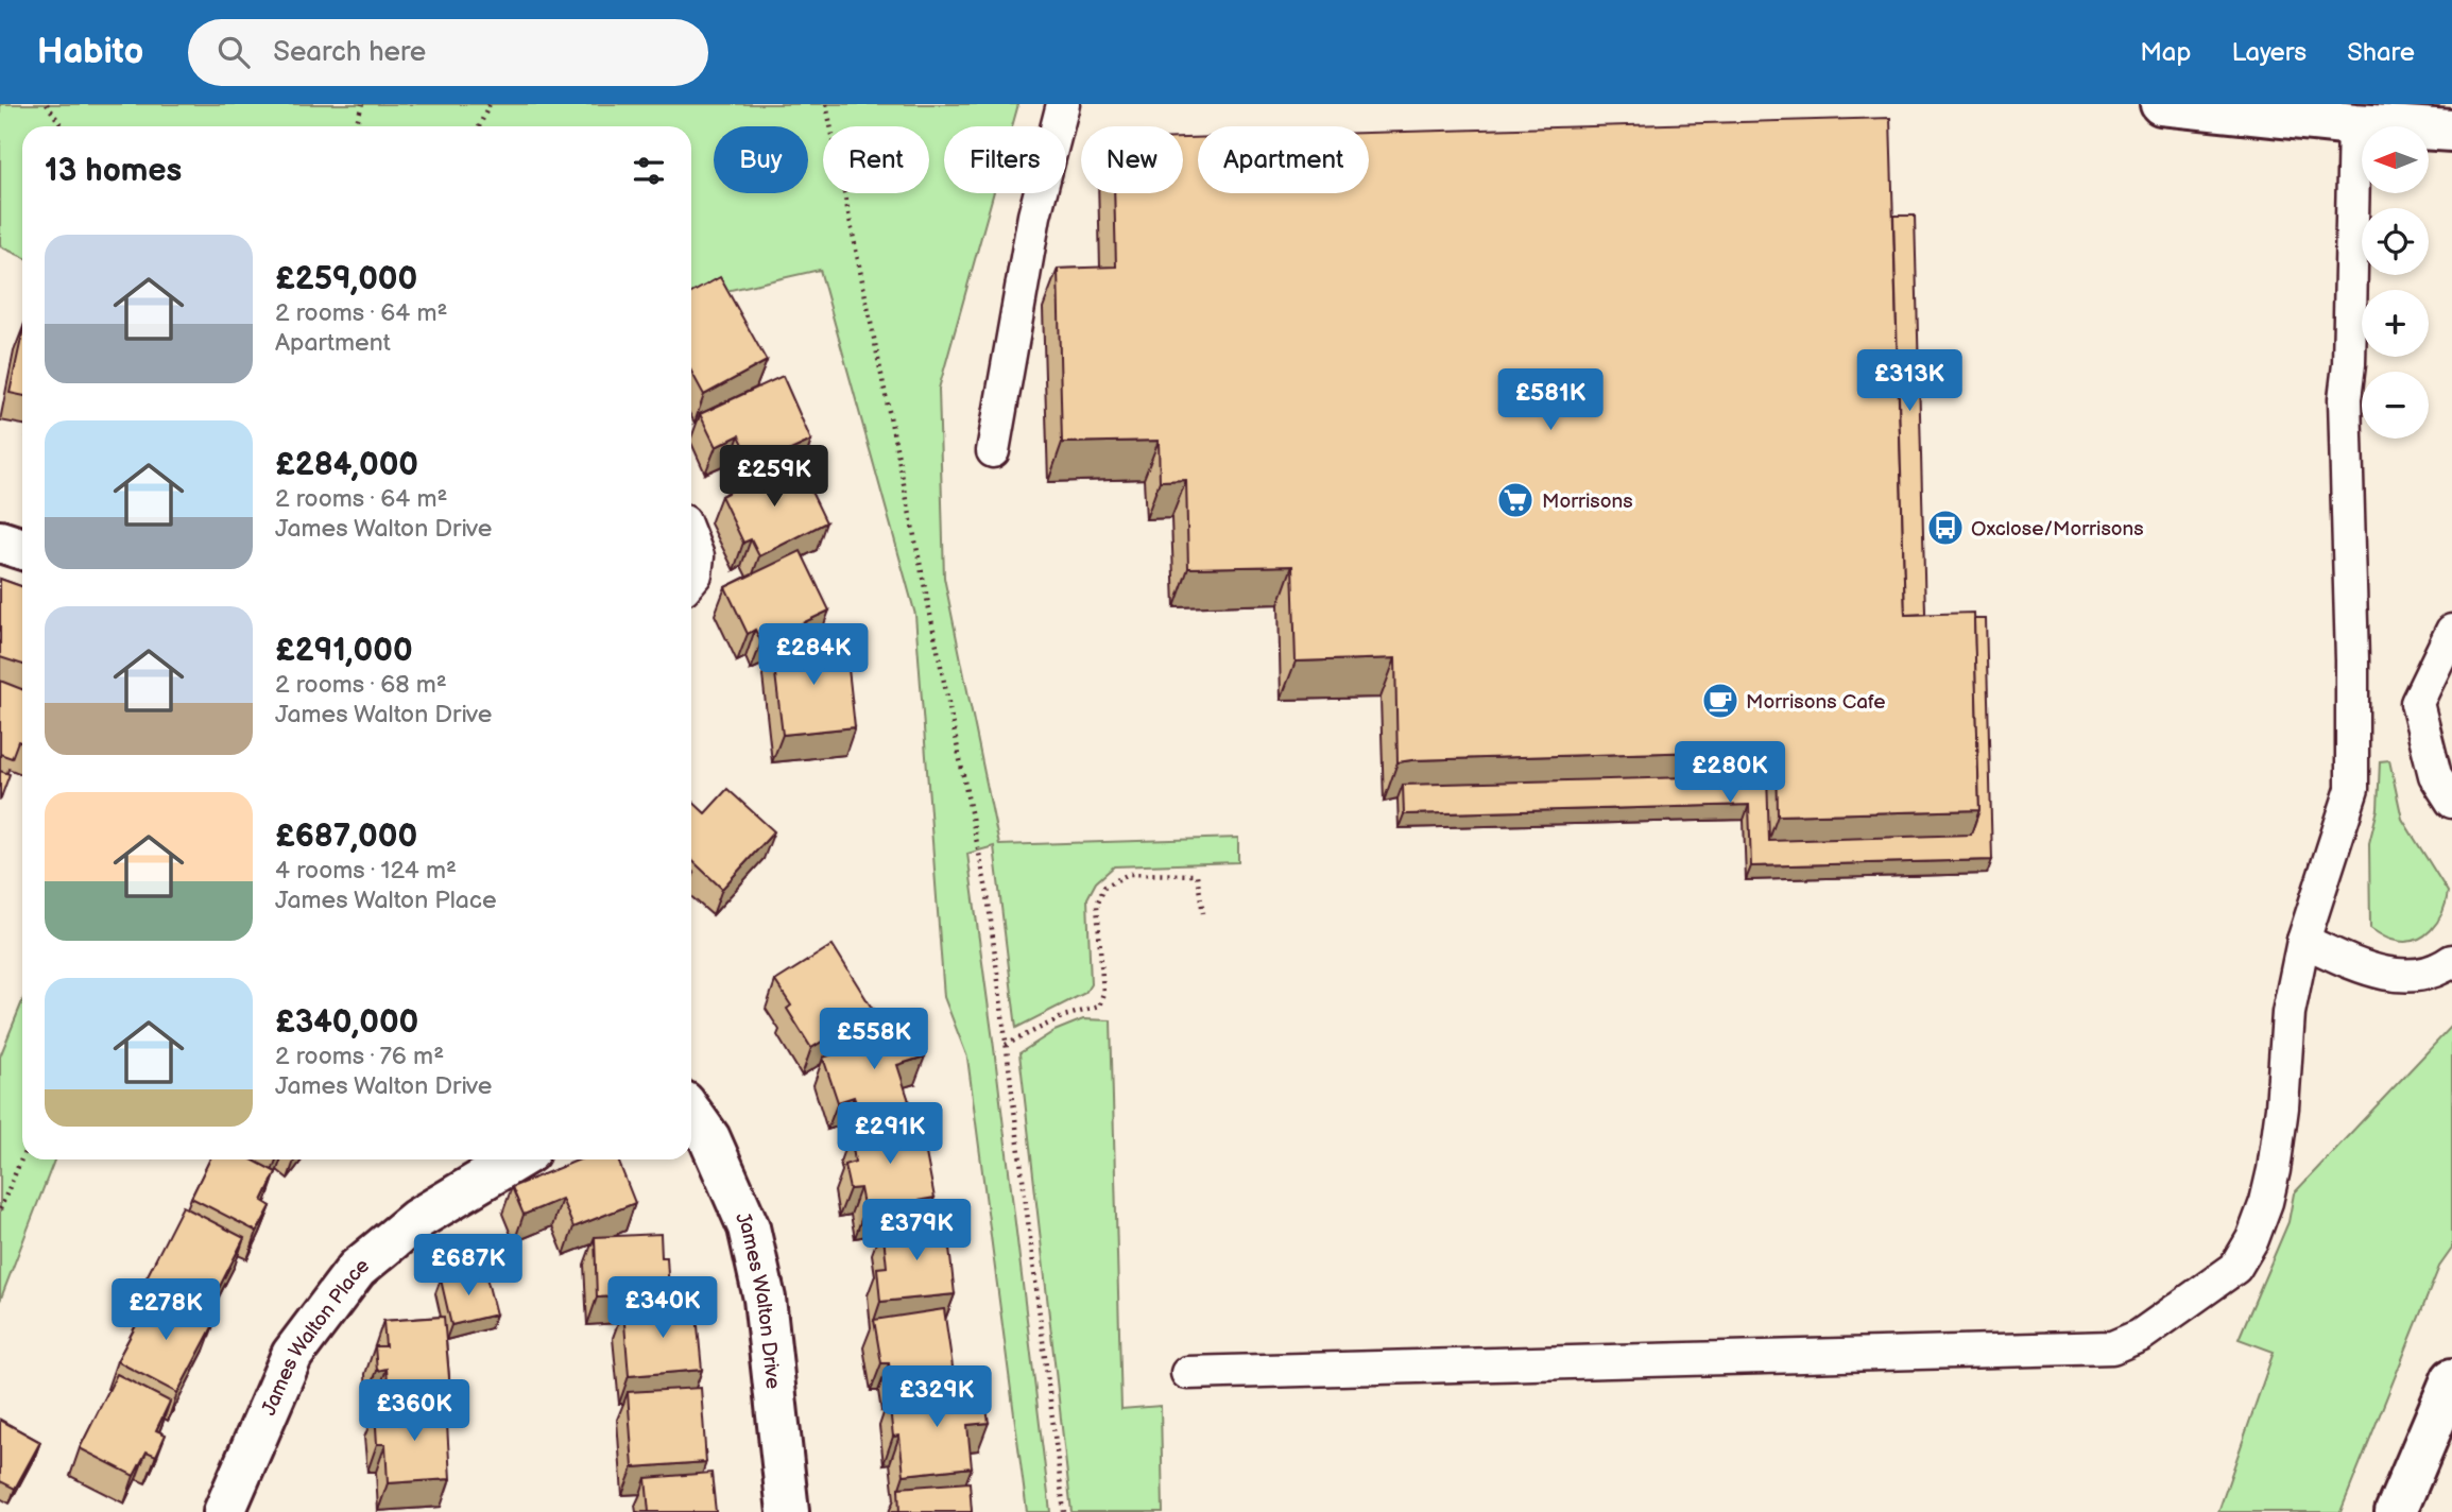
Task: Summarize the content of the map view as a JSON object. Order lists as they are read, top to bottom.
{
  "streets": {
    "street": ["James Walton Drive", "James Walton Place"]
  },
  "places": {
    "supermarket": ["Morrisons"],
    "bus stop": ["Oxclose/Morrisons"],
    "cafe": ["Morrisons Cafe"]
  },
  "north": "left",
  "page": {
    "header": "Habito",
    "search": "Search here",
    "nav": ["Map", "Layers", "Share"],
    "map_buttons": ["+", "−"],
    "chip": [
      "Buy",
      "Rent",
      "Filters",
      "New",
      "Apartment"
    ],
    "heading": "13 homes",
    "list": [
      {
        "name": "£259,000",
        "note": "2 rooms · 64 m² · Apartment"
      },
      {
        "name": "£284,000",
        "note": "2 rooms · 64 m² · James Walton Drive"
      },
      {
        "name": "£291,000",
        "note": "2 rooms · 68 m² · James Walton Drive"
      },
      {
        "name": "£687,000",
        "note": "4 rooms · 124 m² · James Walton Place"
      },
      {
        "name": "£340,000",
        "note": "2 rooms · 76 m² · James Walton Drive"
      }
    ],
    "price": [
      "£313K",
      "£581K",
      "£259K",
      "£284K",
      "£280K",
      "£558K",
      "£291K",
      "£379K",
      "£687K",
      "£340K",
      "£278K",
      "£329K",
      "£360K"
    ]
  }
}
